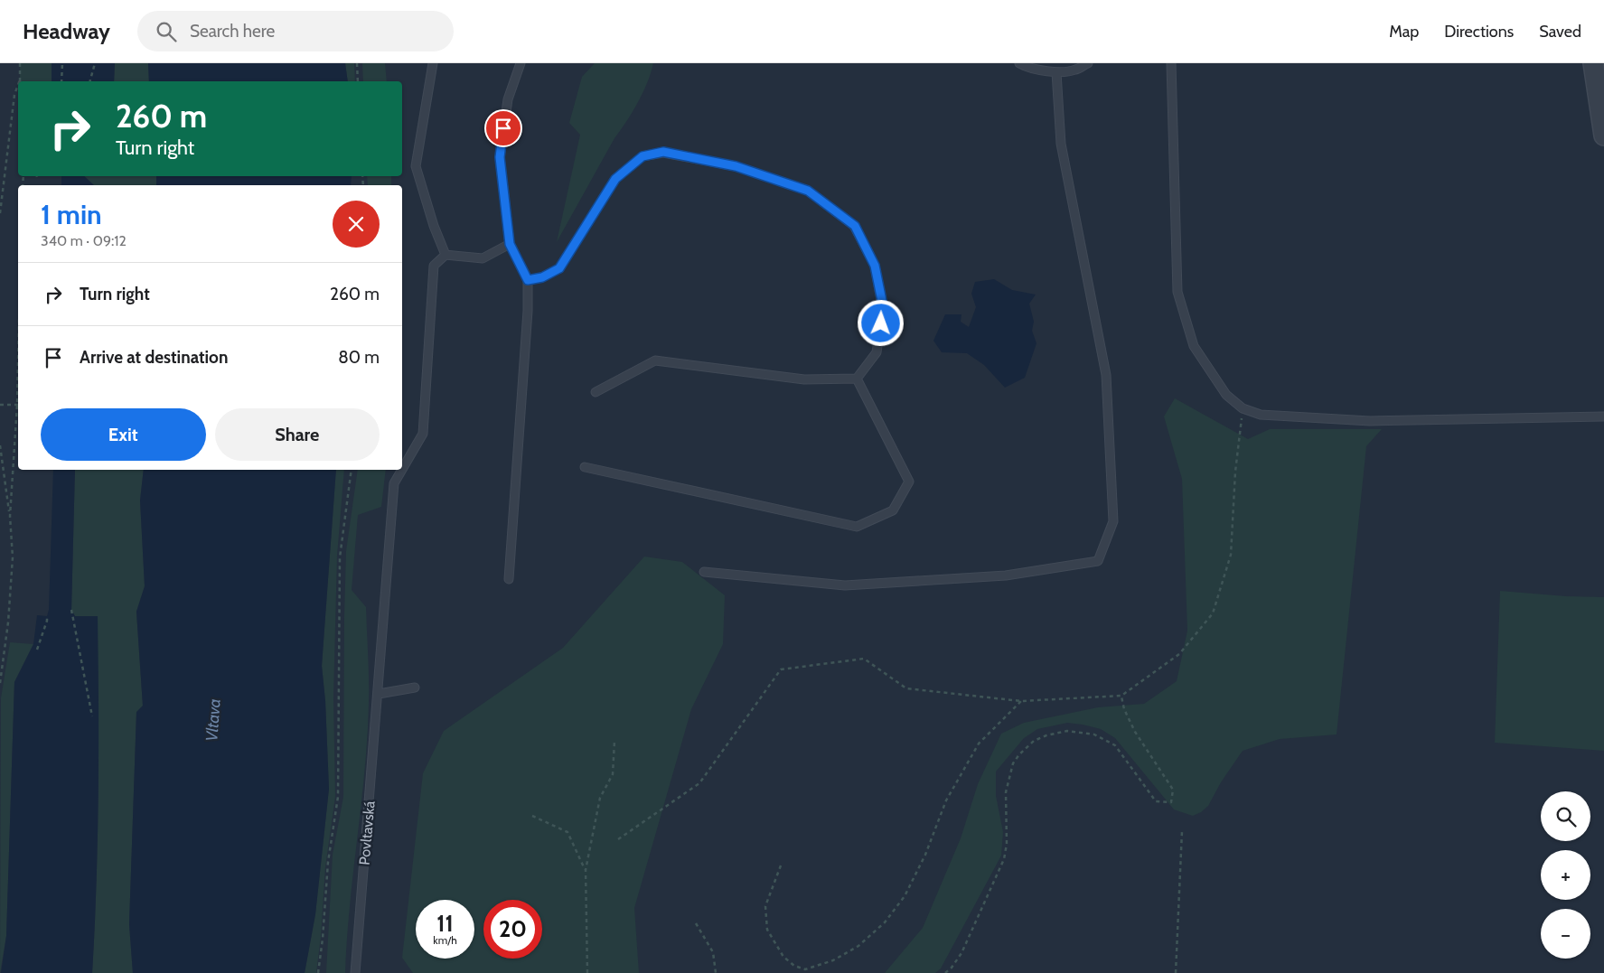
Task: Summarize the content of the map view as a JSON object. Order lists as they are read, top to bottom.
{
  "streets": {
    "lane": ["Povltavská"]
  },
  "water": ["Vltava"],
  "page": {
    "header": "Headway",
    "search": "Search here",
    "nav": ["Map", "Directions", "Saved"],
    "turn": ["260 m", "Turn right"],
    "heading": ["1 min", "340 m · 09:12"],
    "list": [
      {
        "name": "Turn right",
        "value": "260 m"
      },
      {
        "name": "Arrive at destination",
        "value": "80 m"
      }
    ],
    "buttons": ["Exit", "Share"],
    "map_buttons": ["+", "−"],
    "speed": "11 km/h",
    "limit": "20"
  }
}
